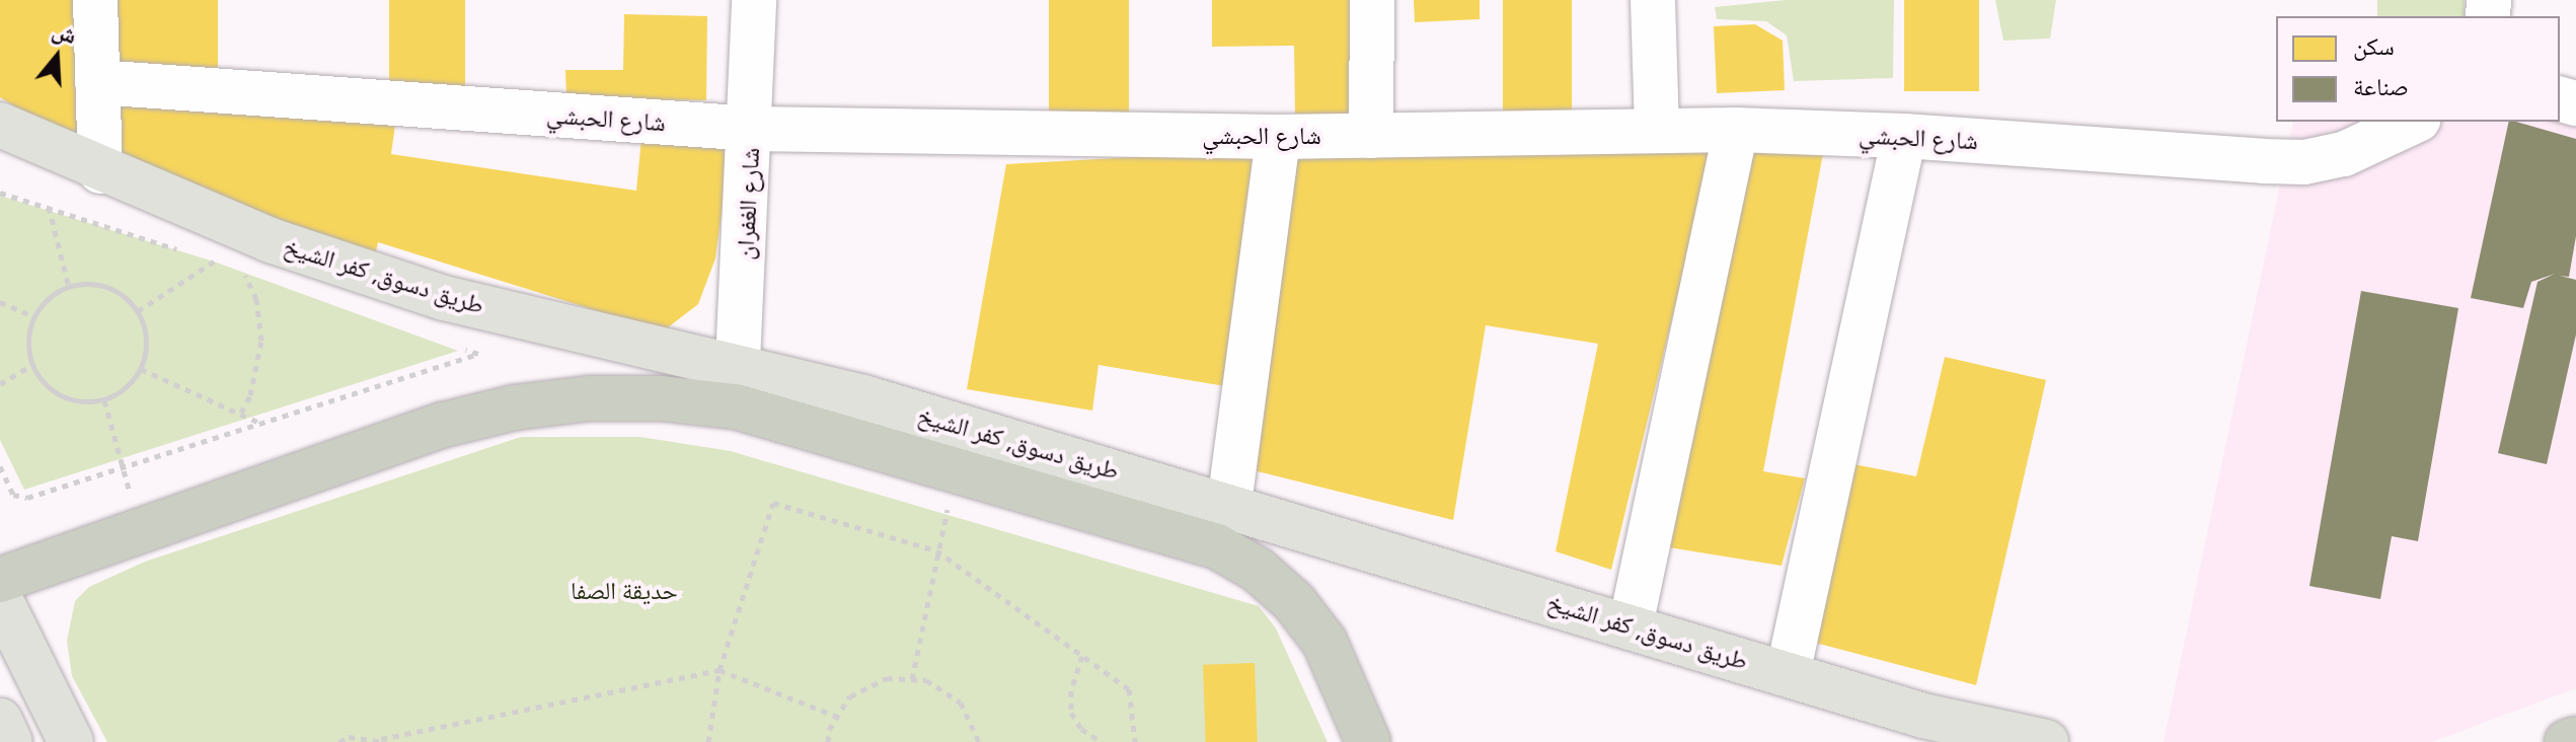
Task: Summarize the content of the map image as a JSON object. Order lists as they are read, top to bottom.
{
  "streets": {
    "main road": ["طريق دسوق, كفر الشيخ"],
    "street": ["شارع الحبشي", "شارع الغفران"]
  },
  "crossings": [
    ["شارع الحبشي", "شارع الغفران"],
    ["شارع الغفران", "طريق دسوق, كفر الشيخ"]
  ],
  "parks": ["حديقة الصفا"],
  "legend": ["سكن", "صناعة"],
  "north": "top"
}
